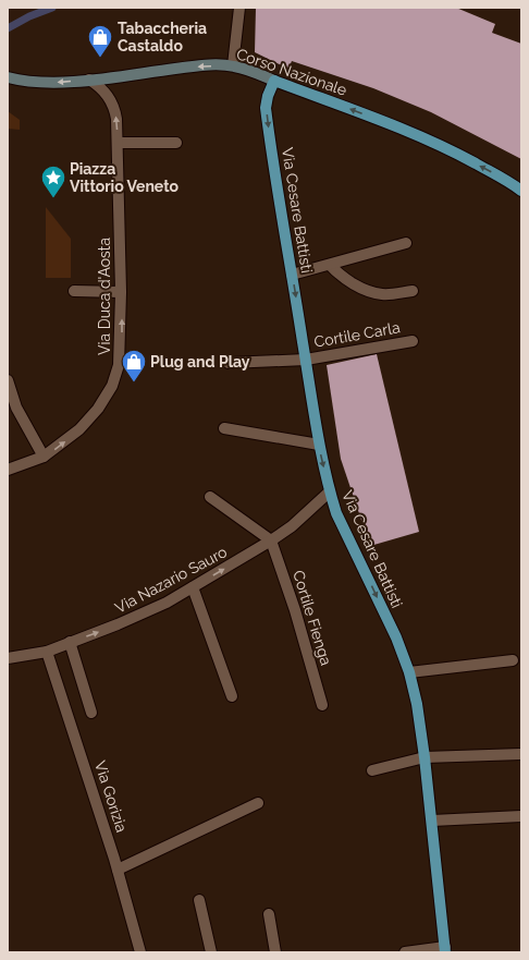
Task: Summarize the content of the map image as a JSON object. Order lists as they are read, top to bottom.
{
  "streets": {
    "main road": ["Corso Nazionale", "Via Cesare Battisti"],
    "street": [
      "Via Duca d'Aosta",
      "Cortile Carla",
      "Via Nazario Sauro",
      "Cortile Fienga",
      "Via Gorizia"
    ]
  },
  "crossings": [
    ["Corso Nazionale", "Via Cesare Battisti"],
    ["Corso Nazionale", "Via Duca d'Aosta"],
    ["Via Cesare Battisti", "Cortile Carla"],
    ["Via Cesare Battisti", "Via Nazario Sauro"],
    ["Via Nazario Sauro", "Cortile Fienga"],
    ["Via Nazario Sauro", "Via Gorizia"]
  ],
  "one_way": [
    "Corso Nazionale",
    "Via Cesare Battisti",
    "Via Duca d'Aosta",
    "Via Nazario Sauro"
  ],
  "places": {
    "shop": ["Tabaccheria Castaldo", "Plug and Play"],
    "place": ["Piazza Vittorio Veneto"]
  }
}
